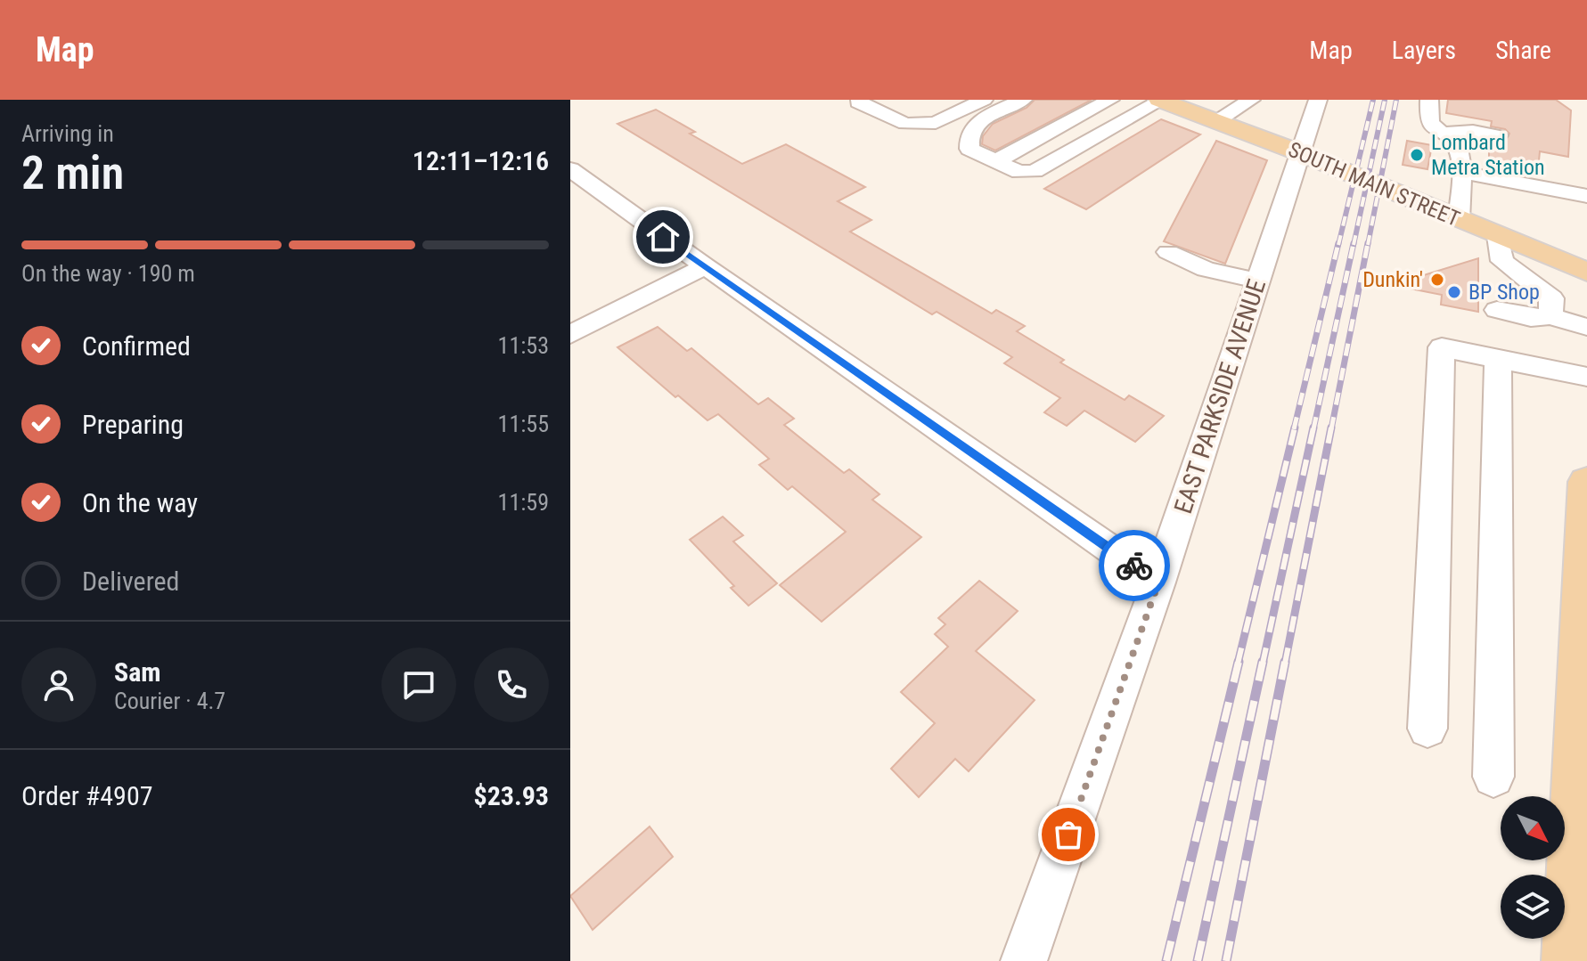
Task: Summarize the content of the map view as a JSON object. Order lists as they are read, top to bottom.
{
  "streets": {
    "main road": ["SOUTH MAIN STREET"],
    "street": ["EAST PARKSIDE AVENUE"]
  },
  "crossings": [
    ["SOUTH MAIN STREET", "EAST PARKSIDE AVENUE"]
  ],
  "places": ["Lombard Metra Station", "Dunkin'", "BP Shop"],
  "north": "bottom right",
  "page": {
    "header": "Map",
    "nav": ["Map", "Layers", "Share"],
    "heading": ["2 min", "Arriving in", "12:11–12:16"],
    "panel": [
      "Sam",
      "Courier · 4.7",
      "Order #4907",
      "$23.93"
    ],
    "bar": "On the way · 190 m",
    "list": [
      ["Confirmed", "11:53"],
      ["Preparing", "11:55"],
      ["On the way", "11:59"],
      "Delivered"
    ]
  }
}
